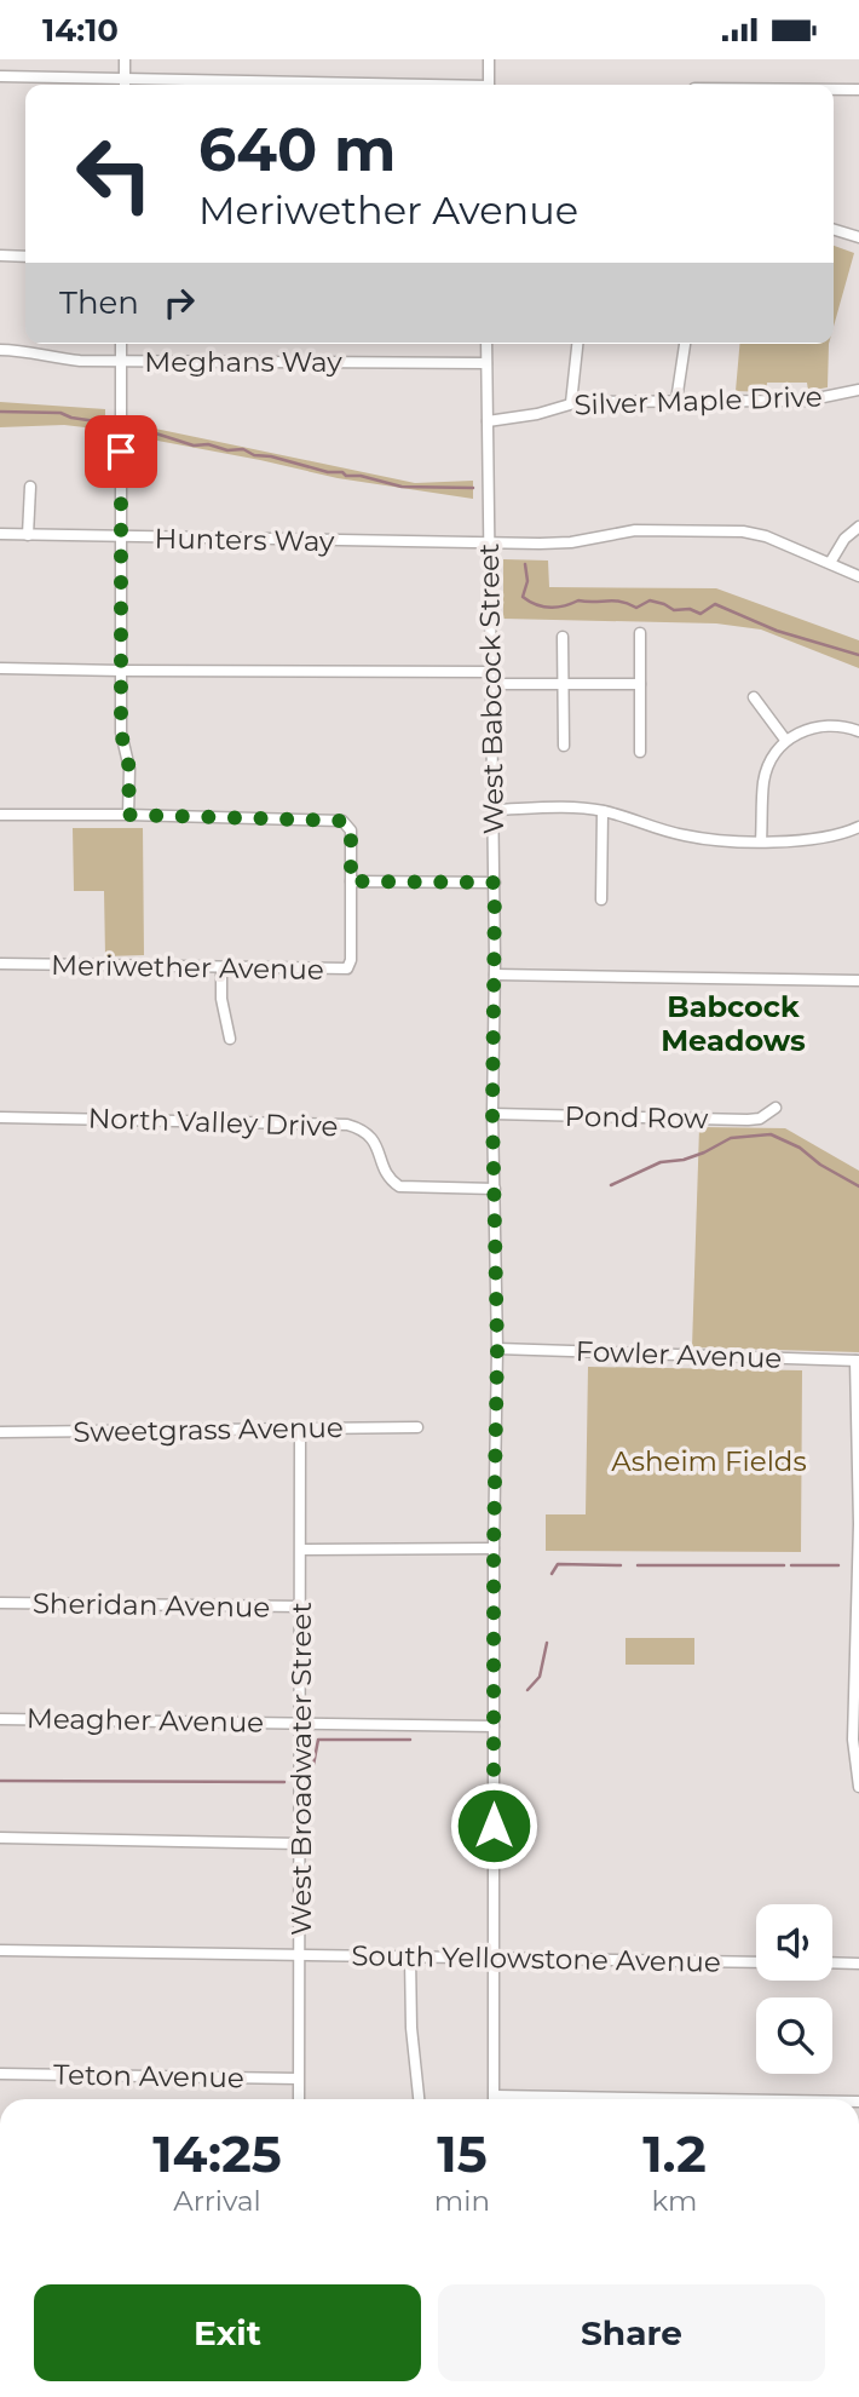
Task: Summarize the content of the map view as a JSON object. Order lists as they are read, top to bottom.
{
  "streets": {
    "street": [
      "Meghans Way",
      "Silver Maple Drive",
      "Hunters Way",
      "West Babcock Street",
      "Meriwether Avenue",
      "Pond Row",
      "North Valley Drive",
      "Fowler Avenue",
      "Sweetgrass Avenue",
      "Sheridan Avenue",
      "Meagher Avenue",
      "West Broadwater Street",
      "South Yellowstone Avenue",
      "Teton Avenue"
    ]
  },
  "crossings": [
    ["Meghans Way", "West Babcock Street"],
    ["Silver Maple Drive", "West Babcock Street"],
    ["Hunters Way", "West Babcock Street"],
    ["West Babcock Street", "Pond Row"],
    ["West Babcock Street", "North Valley Drive"],
    ["West Babcock Street", "Fowler Avenue"],
    ["West Babcock Street", "Meagher Avenue"],
    ["West Babcock Street", "South Yellowstone Avenue"],
    ["Sweetgrass Avenue", "West Broadwater Street"],
    ["Sheridan Avenue", "West Broadwater Street"],
    ["Meagher Avenue", "West Broadwater Street"],
    ["West Broadwater Street", "South Yellowstone Avenue"],
    ["West Broadwater Street", "Teton Avenue"]
  ],
  "districts": ["Babcock Meadows"],
  "parks": ["Asheim Fields"],
  "page": {
    "status": "14:10",
    "turn": ["640 m", "Meriwether Avenue"],
    "then": "Then",
    "eta": [
      "14:25",
      "Arrival",
      "15",
      "min",
      "1.2",
      "km"
    ],
    "buttons": ["Exit", "Share"]
  }
}
